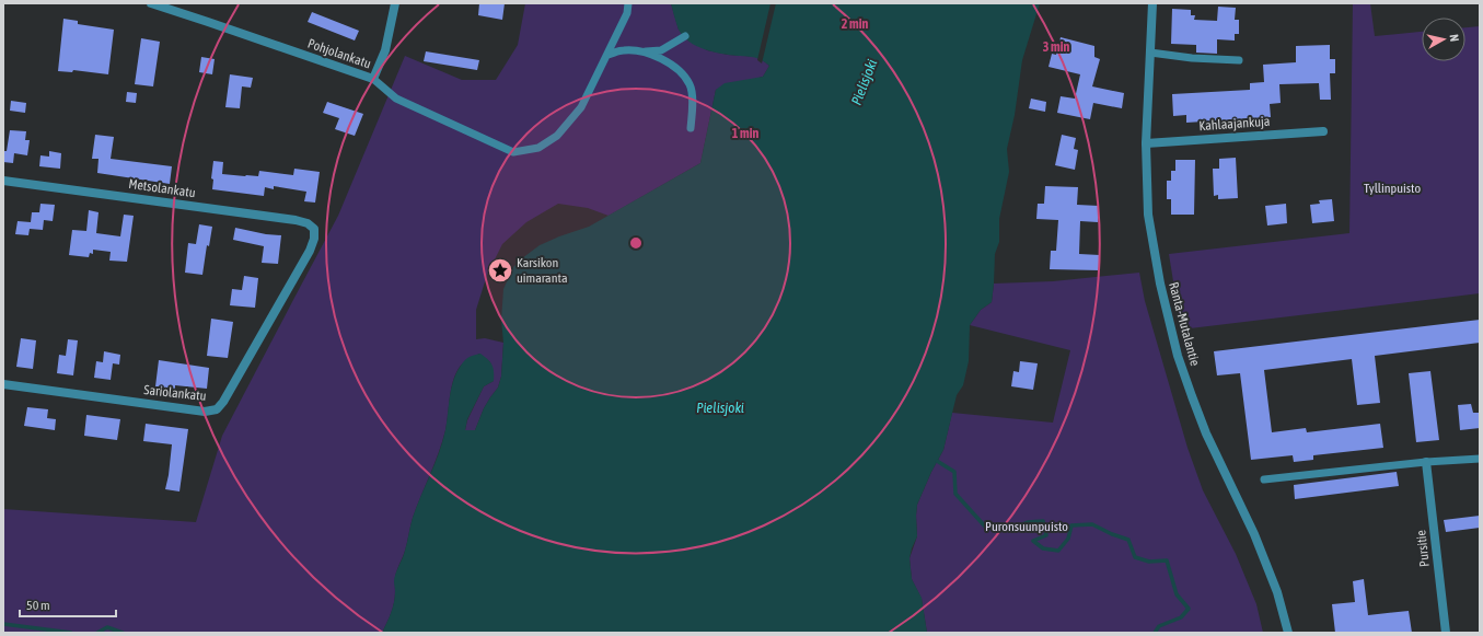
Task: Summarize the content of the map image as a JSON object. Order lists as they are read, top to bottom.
{
  "streets": {
    "street": [
      "Pohjolankatu",
      "Kahlaajankuja",
      "Metsolankatu",
      "Ranta-Mutalantie",
      "Sariolankatu",
      "Pursitie"
    ]
  },
  "crossings": [
    ["Kahlaajankuja", "Ranta-Mutalantie"],
    ["Metsolankatu", "Sariolankatu"]
  ],
  "water": ["Pielisjoki"],
  "parks": ["Tyllinpuisto", "Puronsuunpuisto"],
  "places": {
    "place": ["Karsikon uimaranta"]
  },
  "scale_bar": "50 m",
  "north": "right",
  "rings": ["2 min", "3 min", "1 min"]
}
